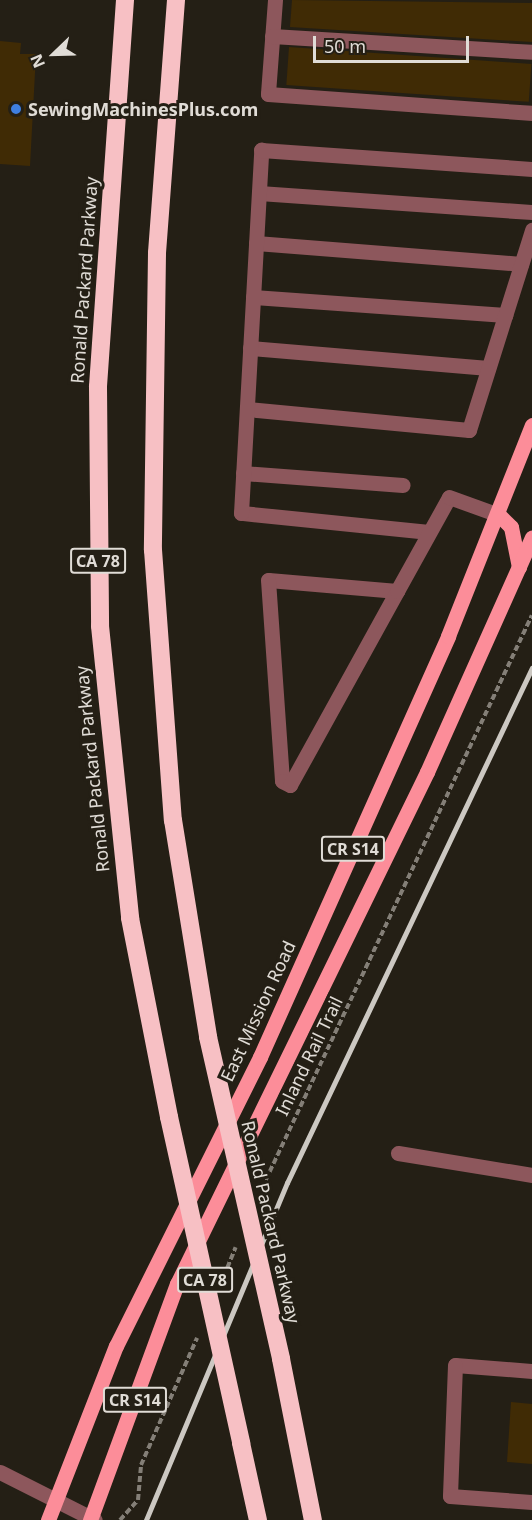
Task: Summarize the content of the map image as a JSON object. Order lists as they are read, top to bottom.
{
  "streets": {
    "highway": ["Ronald Packard Parkway", "CA 78"],
    "main road": ["CR S14", "East Mission Road"],
    "path": ["Inland Rail Trail"]
  },
  "places": ["SewingMachinesPlus.com"],
  "scale_bar": "50 m",
  "north": "bottom left"
}
